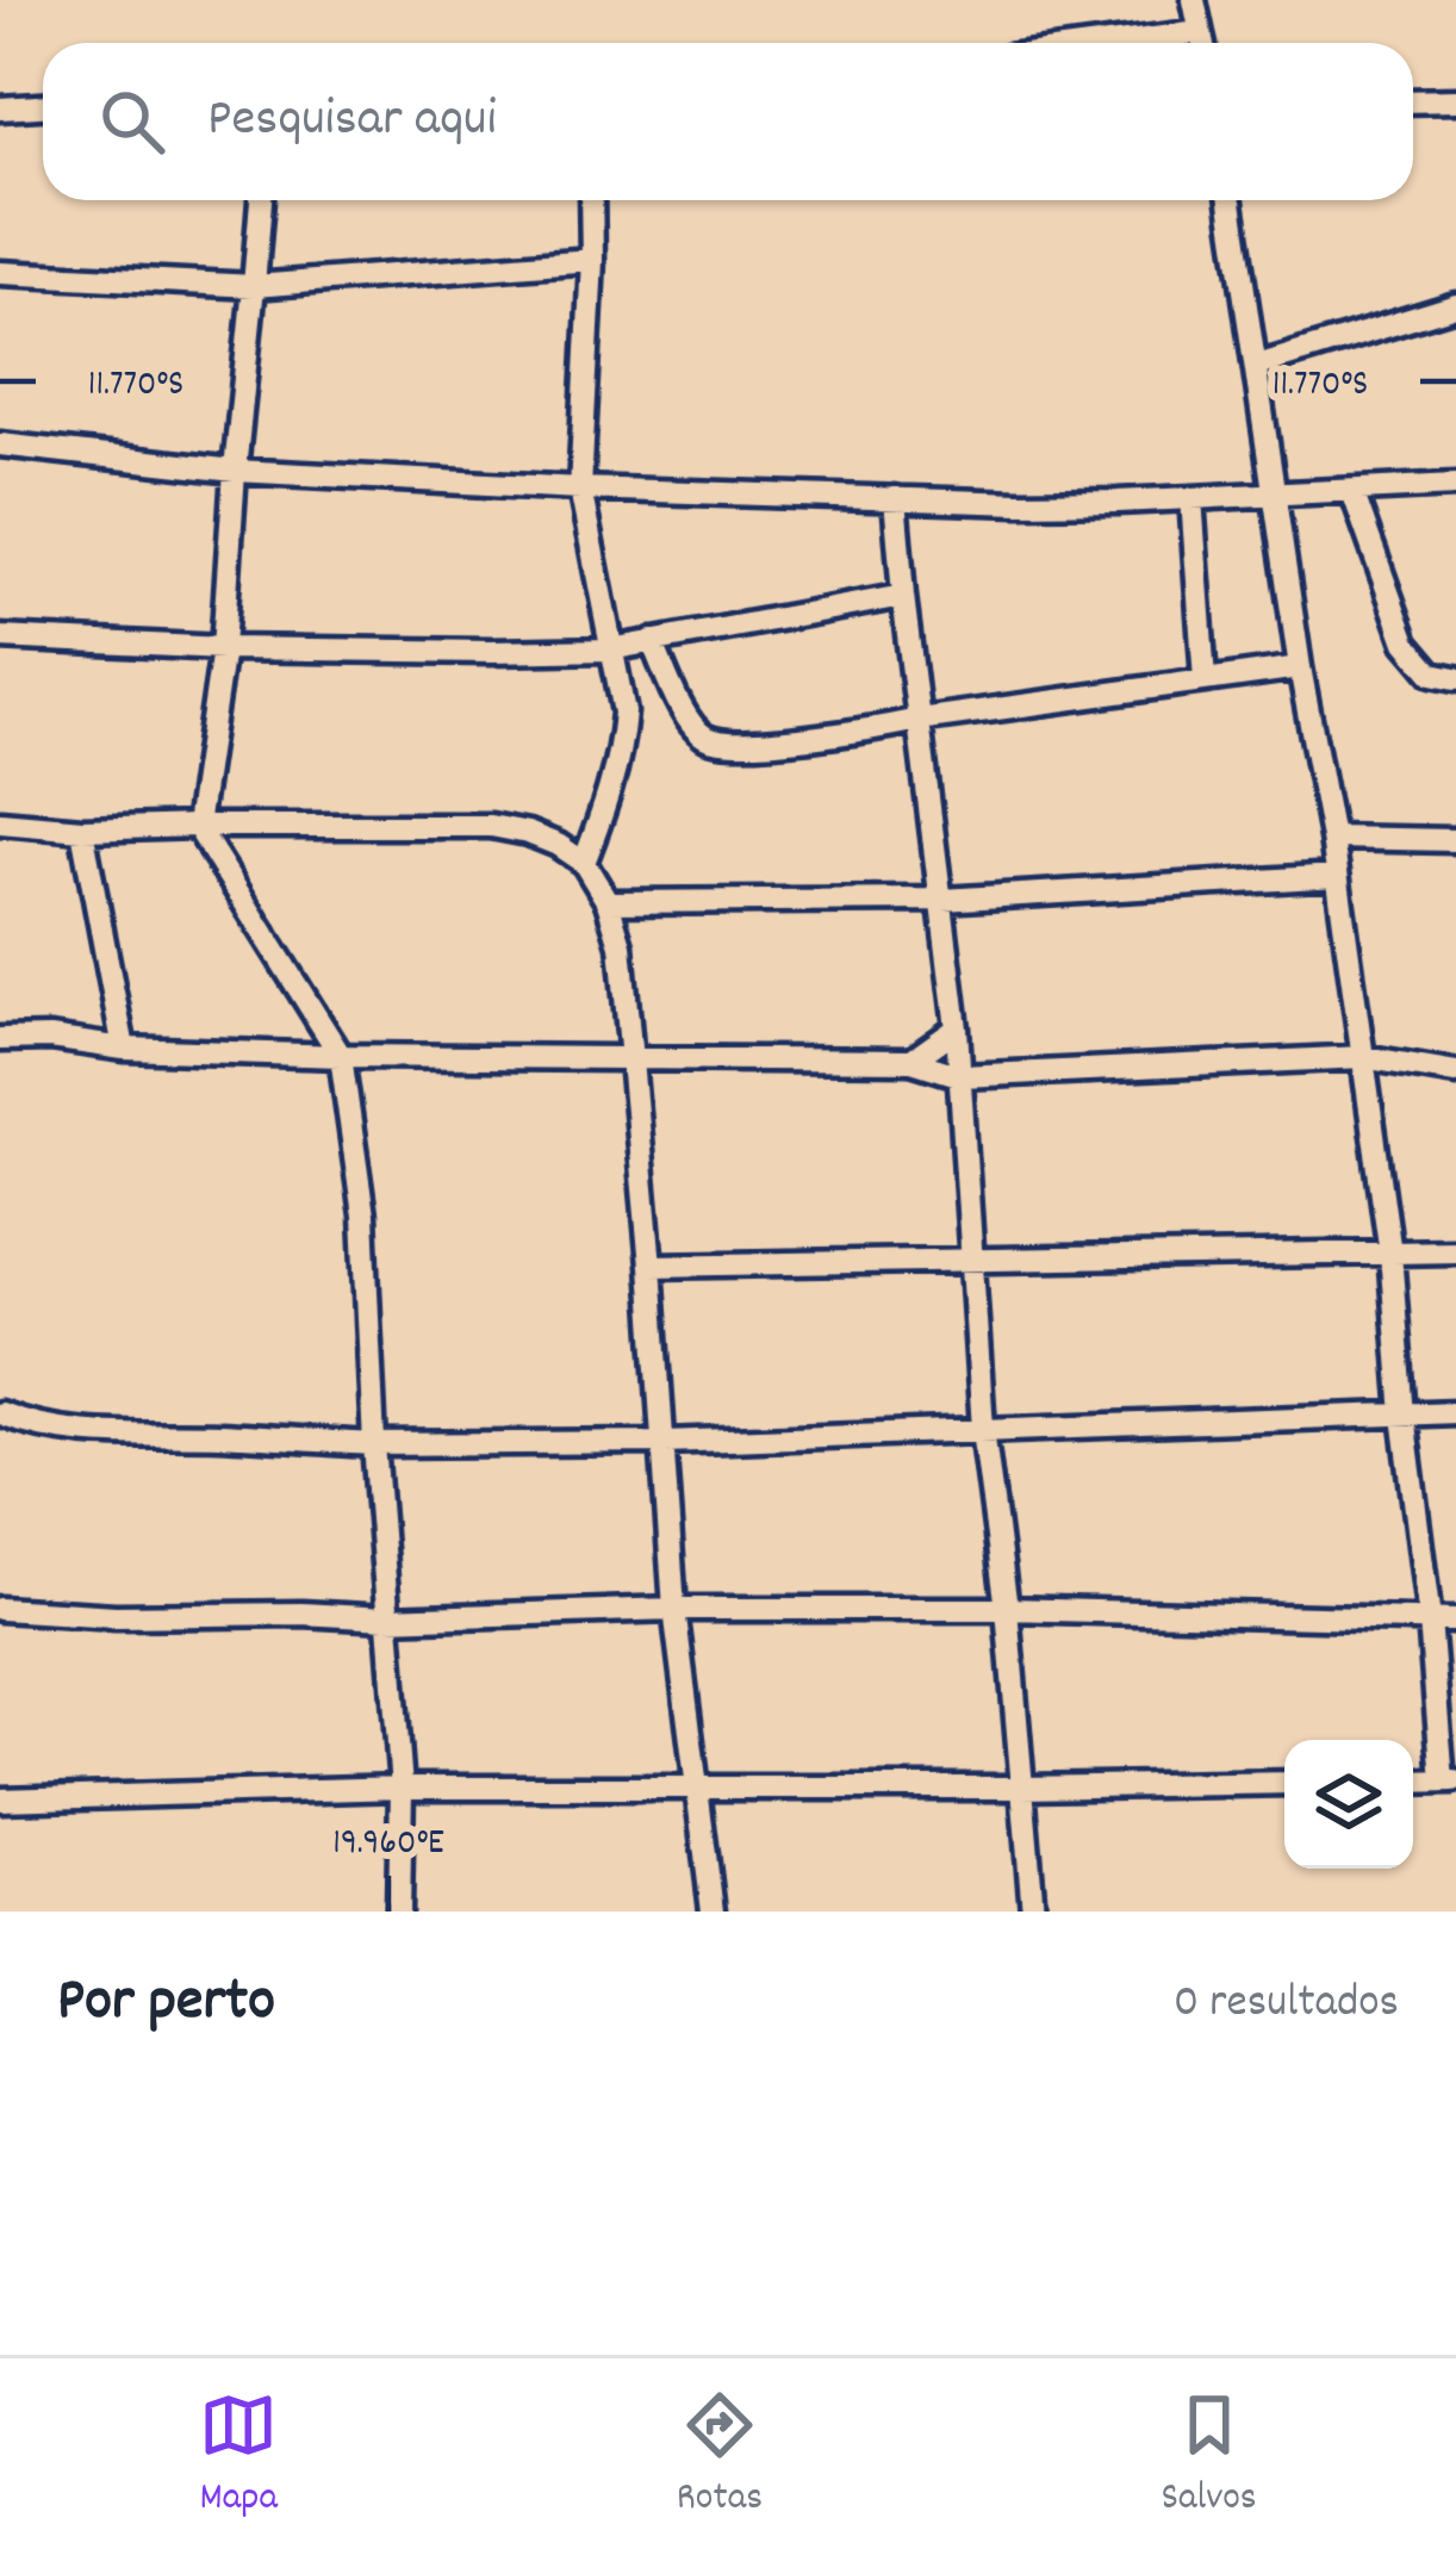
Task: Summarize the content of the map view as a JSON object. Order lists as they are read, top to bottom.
{
  "page": {
    "search": "Pesquisar aqui",
    "heading": ["Por perto", "0 resultados"],
    "nav": ["Mapa", "Rotas", "Salvos"]
  },
  "coordinates": ["11.770°S", "19.960°E"]
}
